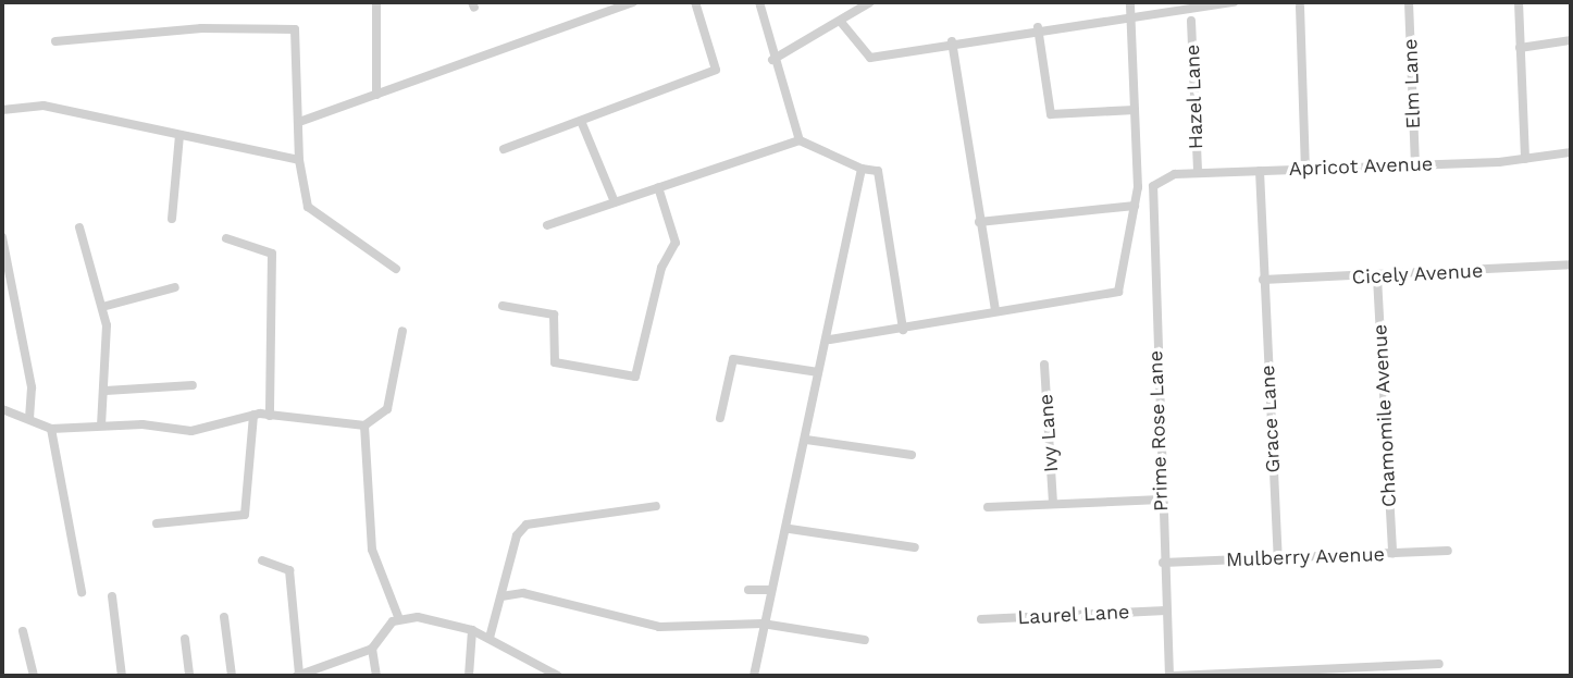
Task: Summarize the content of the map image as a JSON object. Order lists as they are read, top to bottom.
{
  "streets": {
    "street": [
      "Elm Lane",
      "Hazel Lane",
      "Apricot Avenue",
      "Cicely Avenue",
      "Chamomile Avenue",
      "Grace Lane",
      "Prime Rose Lane",
      "Ivy Lane",
      "Mulberry Avenue",
      "Laurel Lane"
    ]
  },
  "crossings": [
    ["Elm Lane", "Apricot Avenue"],
    ["Hazel Lane", "Apricot Avenue"],
    ["Apricot Avenue", "Grace Lane"],
    ["Apricot Avenue", "Prime Rose Lane"],
    ["Cicely Avenue", "Chamomile Avenue"],
    ["Cicely Avenue", "Grace Lane"],
    ["Chamomile Avenue", "Mulberry Avenue"],
    ["Grace Lane", "Mulberry Avenue"],
    ["Prime Rose Lane", "Mulberry Avenue"],
    ["Prime Rose Lane", "Laurel Lane"]
  ]
}
